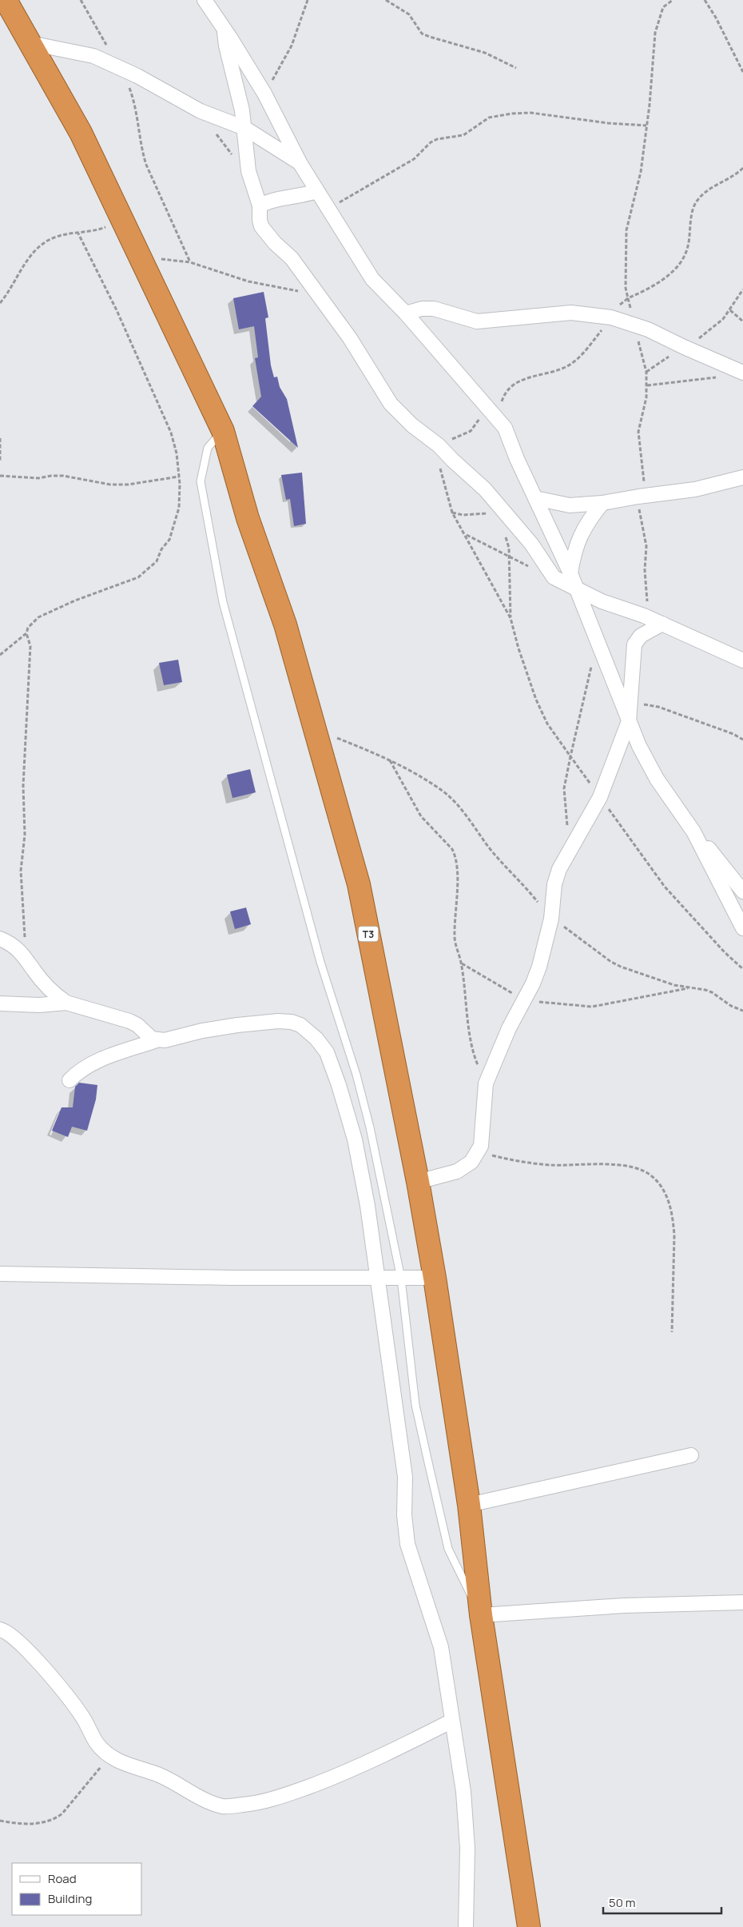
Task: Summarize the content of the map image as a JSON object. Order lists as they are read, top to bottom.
{
  "streets": {
    "highway": ["T3"]
  },
  "legend": ["Road", "Building"],
  "scale_bar": "50 m"
}
